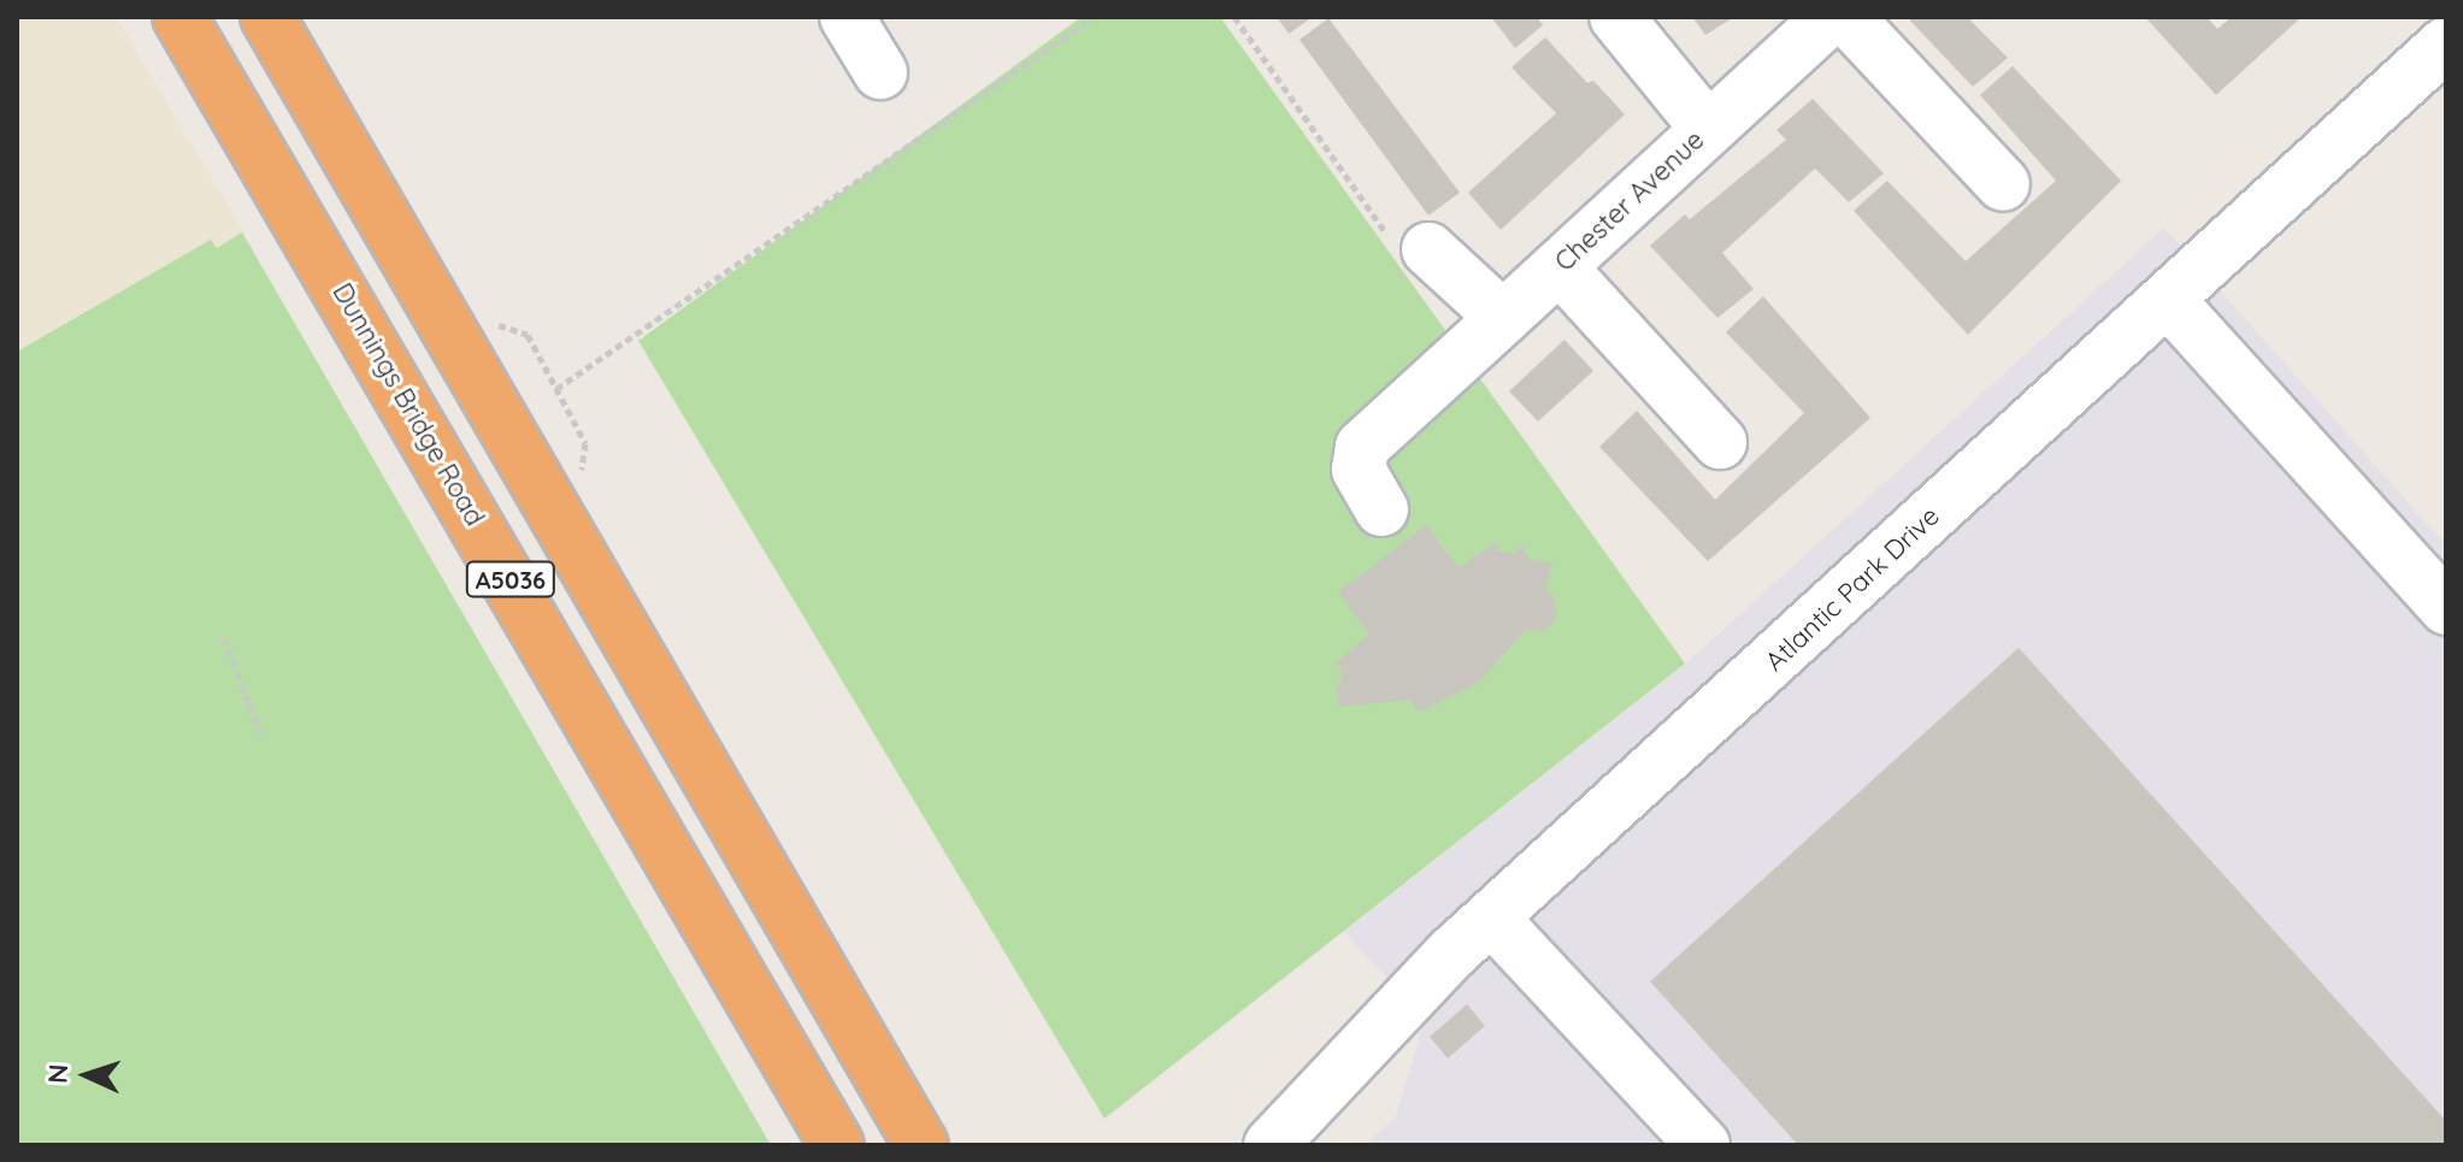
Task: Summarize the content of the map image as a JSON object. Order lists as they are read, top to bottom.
{
  "streets": {
    "highway": ["Dunnings Bridge Road", "A5036"],
    "street": ["Chester Avenue", "Atlantic Park Drive"]
  },
  "north": "left"
}
